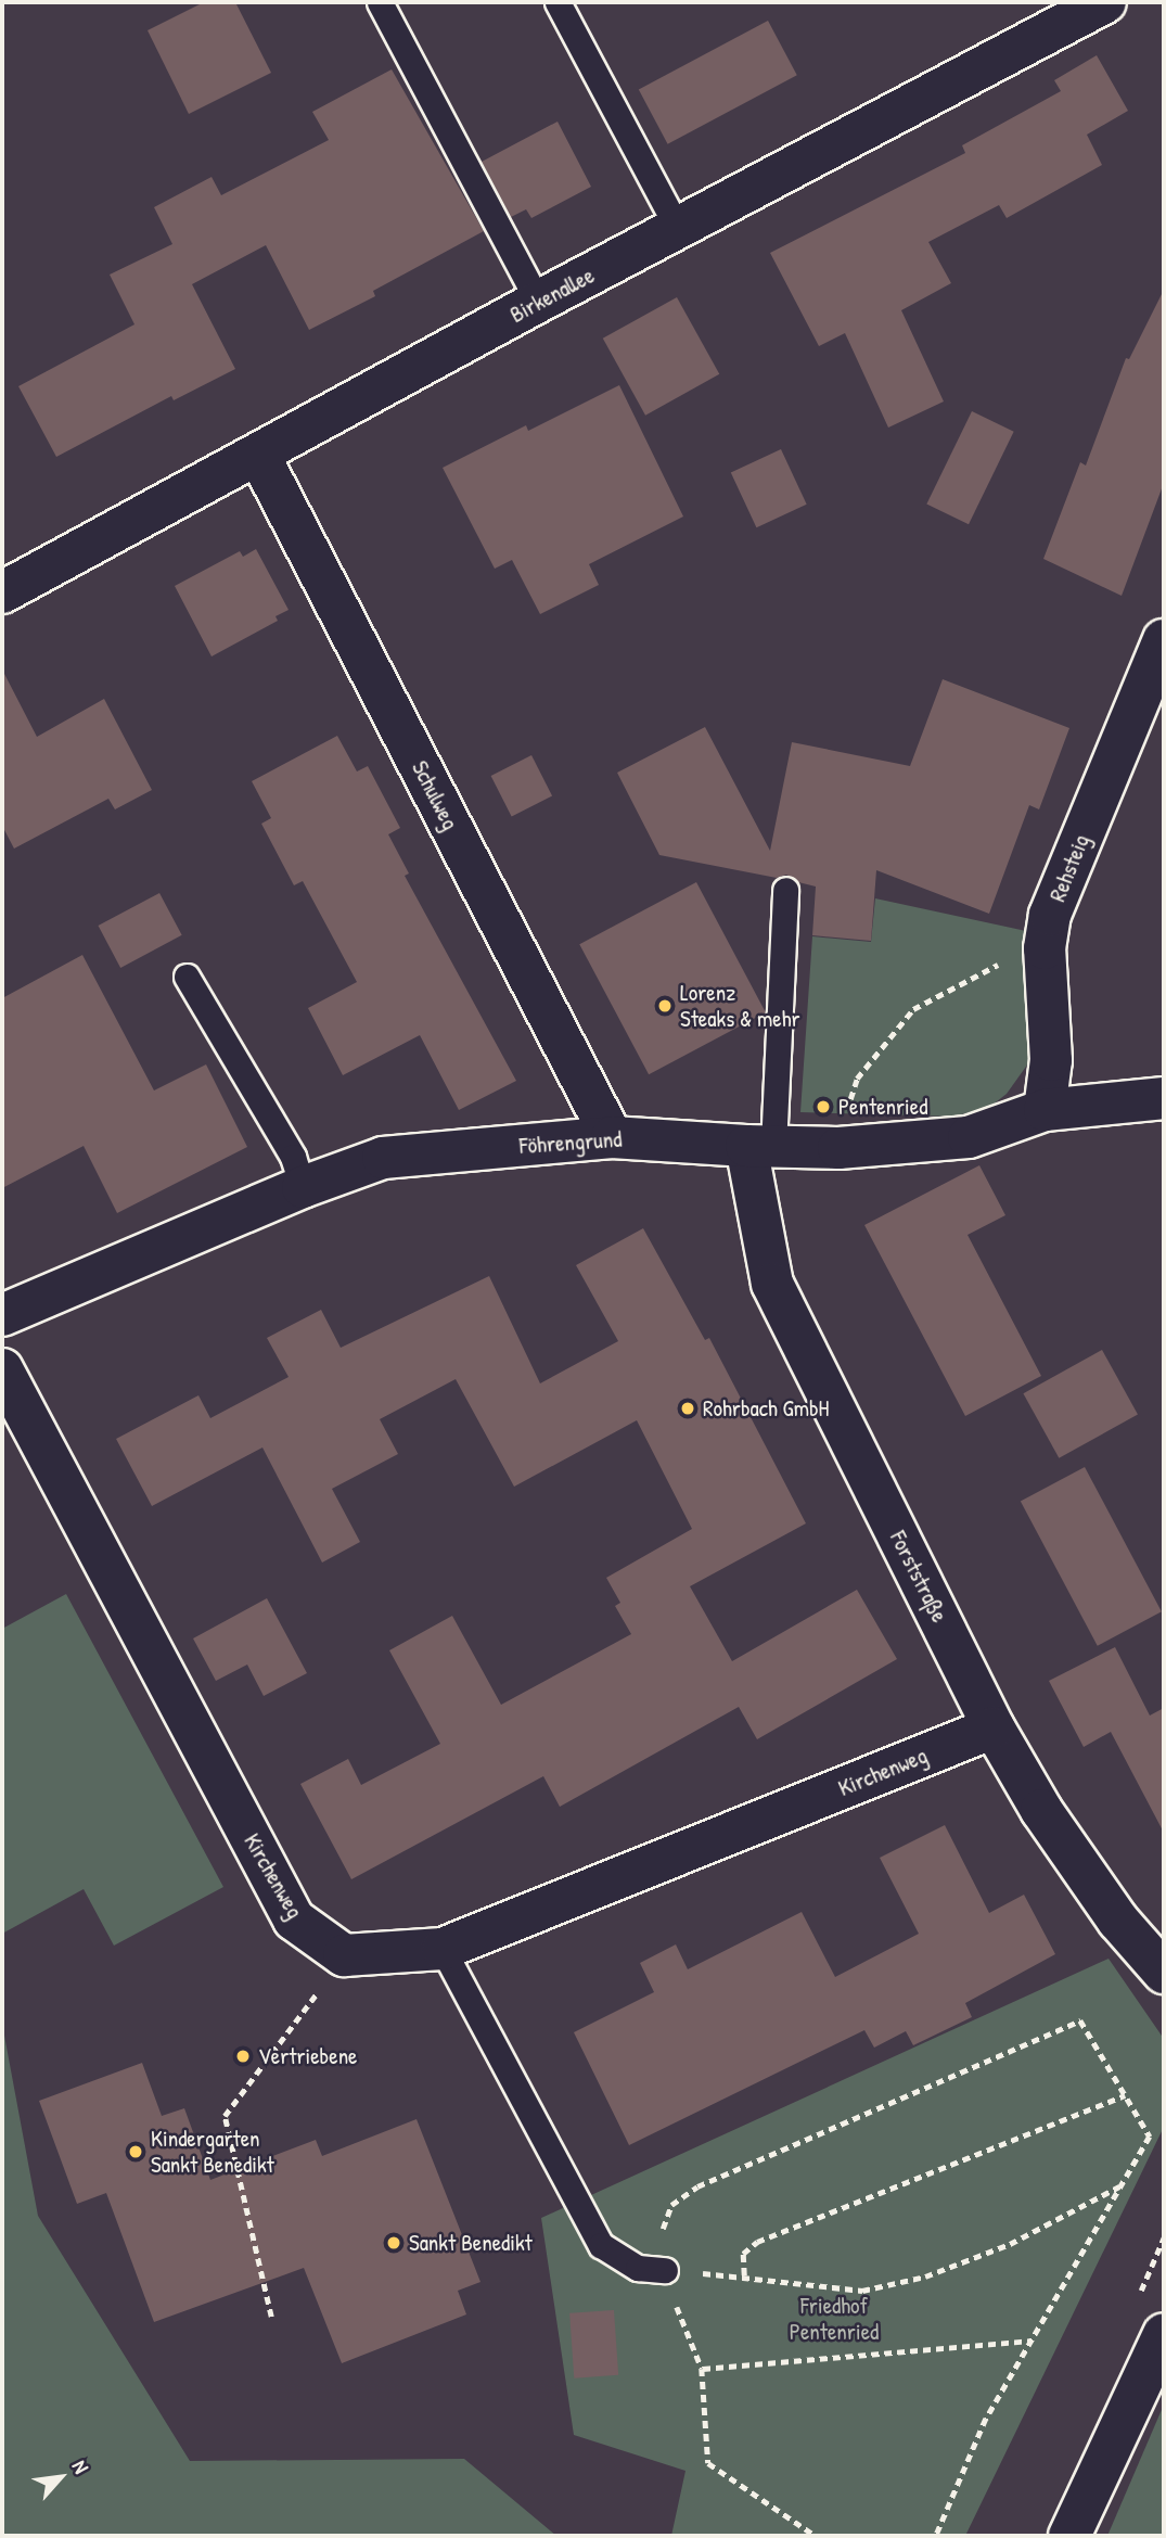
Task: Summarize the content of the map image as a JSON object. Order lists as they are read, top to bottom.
{
  "streets": {
    "street": [
      "Birkenallee",
      "Schulweg",
      "Rehsteig",
      "Föhrengrund",
      "Forststraße",
      "Kirchenweg"
    ]
  },
  "crossings": [
    ["Birkenallee", "Schulweg"],
    ["Schulweg", "Föhrengrund"],
    ["Rehsteig", "Föhrengrund"],
    ["Föhrengrund", "Forststraße"],
    ["Forststraße", "Kirchenweg"]
  ],
  "parks": ["Friedhof Pentenried"],
  "places": [
    "Lorenz Steaks & mehr",
    "Pentenried",
    "Rohrbach GmbH",
    "Vertriebene",
    "Kindergarten Sankt Benedikt",
    "Sankt Benedikt"
  ],
  "north": "top right"
}
